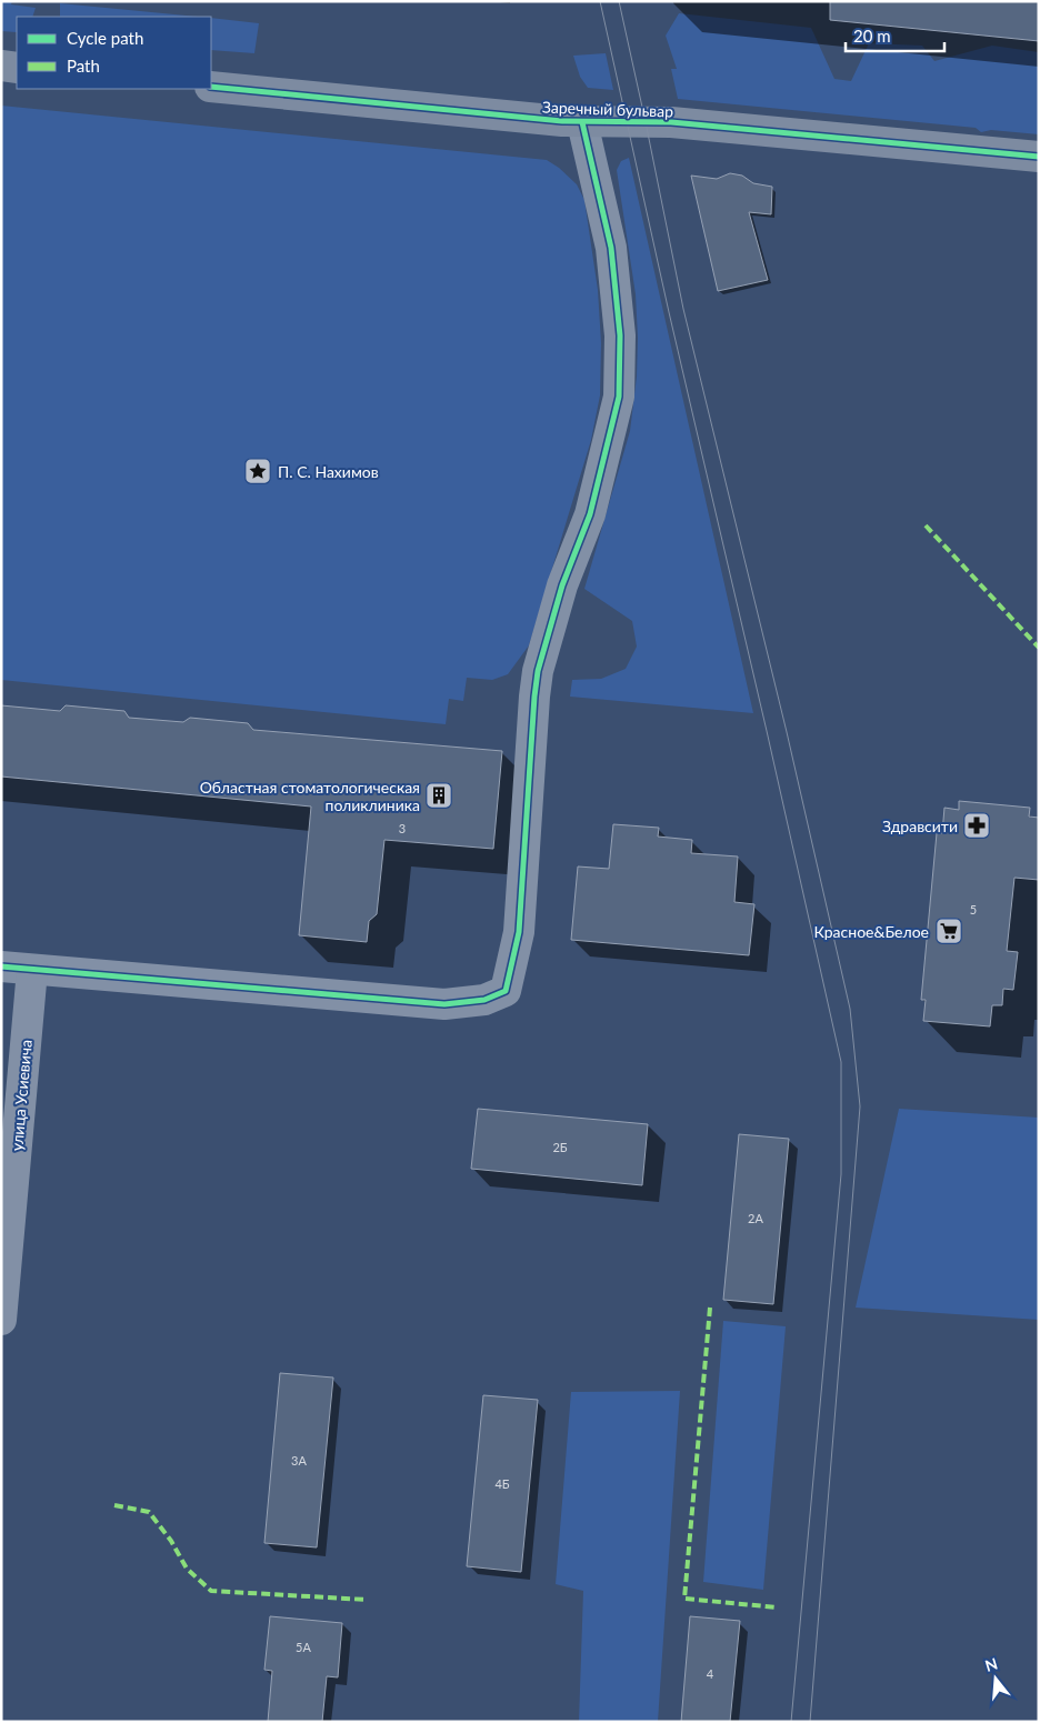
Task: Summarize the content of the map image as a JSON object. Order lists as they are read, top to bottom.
{
  "streets": {
    "street": ["Заречный бульвар", "улица Усиевича"]
  },
  "places": {
    "place": ["П. С. Нахимов"],
    "building": ["Областная стоматологическая поликлиника"],
    "pharmacy": ["Здравсити"],
    "supermarket": ["Красное&Белое"]
  },
  "house_numbers": [
    "3",
    "5",
    "2Б",
    "2А",
    "3А",
    "4Б",
    "5А",
    "4"
  ],
  "legend": ["Cycle path", "Path"],
  "scale_bar": "20 m",
  "north": "top"
}
